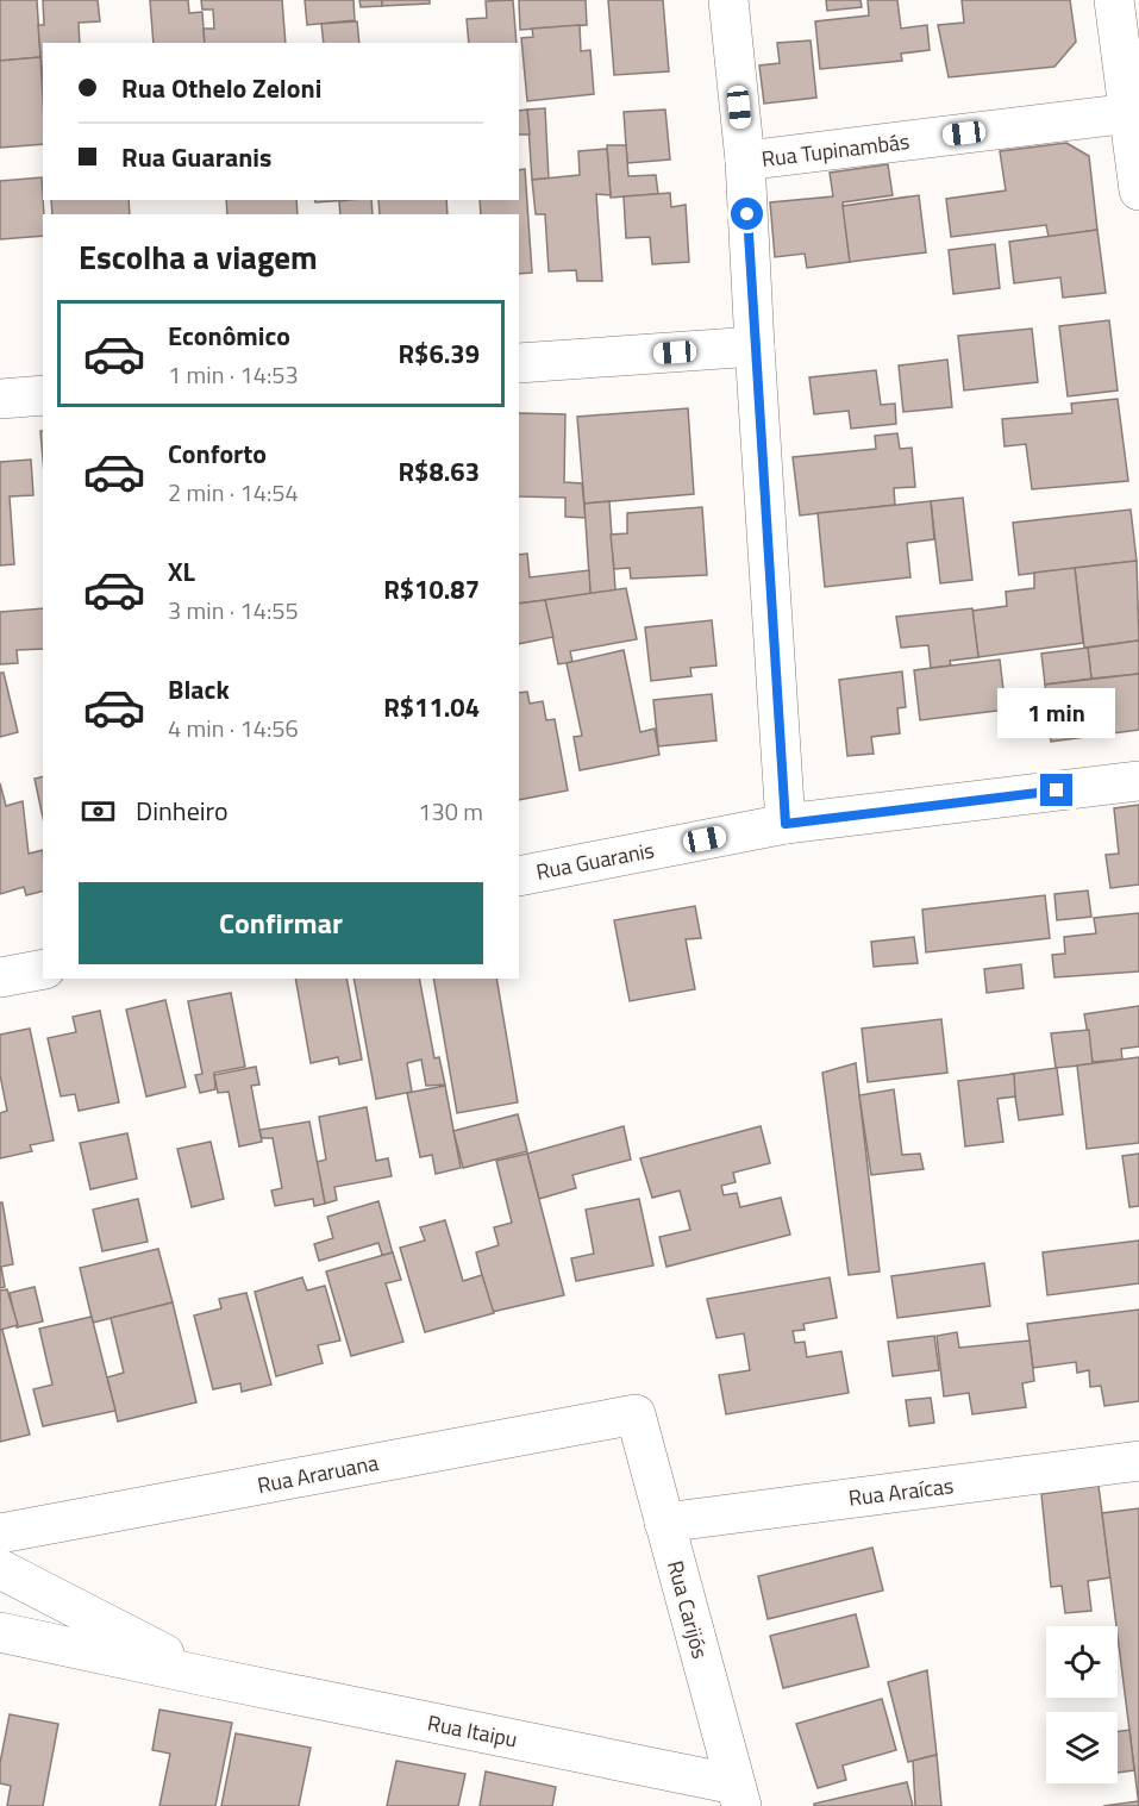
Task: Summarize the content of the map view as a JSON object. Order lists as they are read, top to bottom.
{
  "streets": {
    "street": [
      "Rua Tupinambás",
      "Rua Guaranis",
      "Rua Araruana",
      "Rua Araícas",
      "Rua Carijós",
      "Rua Itaipu"
    ]
  },
  "crossings": [
    ["Rua Araruana", "Rua Carijós"],
    ["Rua Araícas", "Rua Carijós"],
    ["Rua Carijós", "Rua Itaipu"]
  ],
  "page": {
    "banner": ["Rua Othelo Zeloni", "Rua Guaranis"],
    "heading": "Escolha a viagem",
    "list": [
      {
        "name": "Econômico",
        "note": "1 min · 14:53",
        "value": "R$6.39"
      },
      {
        "name": "Conforto",
        "note": "2 min · 14:54",
        "value": "R$8.63"
      },
      {
        "name": "XL",
        "note": "3 min · 14:55",
        "value": "R$10.87"
      },
      {
        "name": "Black",
        "note": "4 min · 14:56",
        "value": "R$11.04"
      }
    ],
    "bubble": "1 min",
    "pay": ["Dinheiro", "130 m"],
    "buttons": "Confirmar"
  }
}
